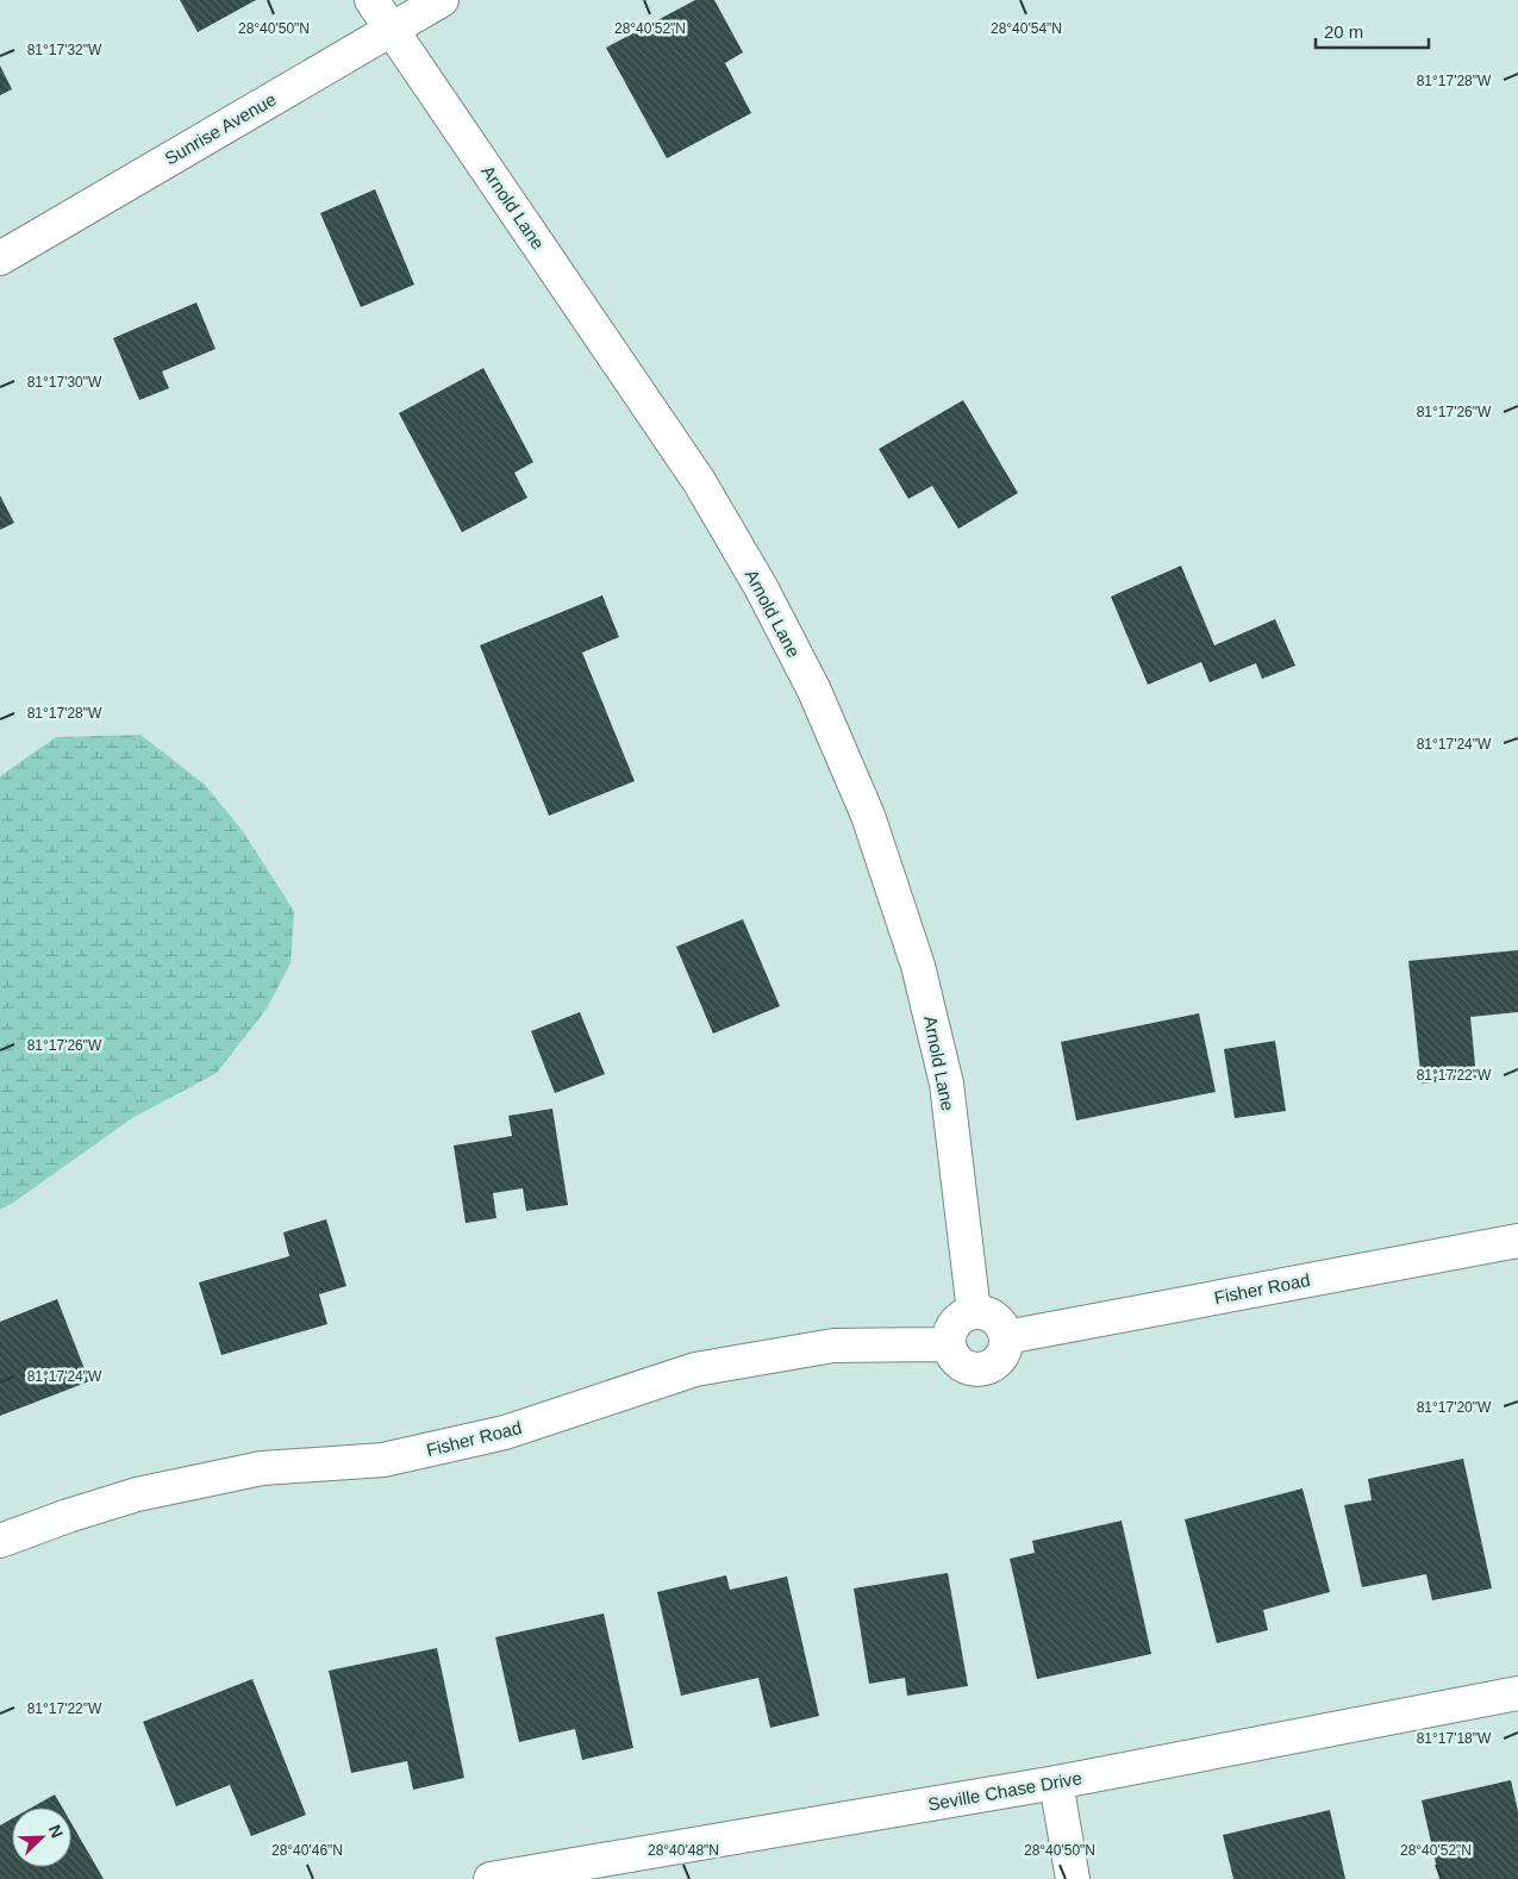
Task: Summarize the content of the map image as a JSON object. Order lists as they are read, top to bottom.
{
  "streets": {
    "street": [
      "Sunrise Avenue",
      "Arnold Lane",
      "Fisher Road",
      "Seville Chase Drive"
    ]
  },
  "crossings": [
    ["Sunrise Avenue", "Arnold Lane"],
    ["Arnold Lane", "Fisher Road"]
  ],
  "scale_bar": "20 m",
  "north": "top right",
  "coordinates": [
    "28°40'50\"N",
    "28°40'52\"N",
    "28°40'54\"N",
    "81°17'32\"W",
    "81°17'28\"W",
    "81°17'30\"W",
    "81°17'26\"W",
    "81°17'24\"W",
    "81°17'22\"W",
    "81°17'20\"W",
    "81°17'18\"W",
    "28°40'46\"N",
    "28°40'48\"N"
  ]
}
